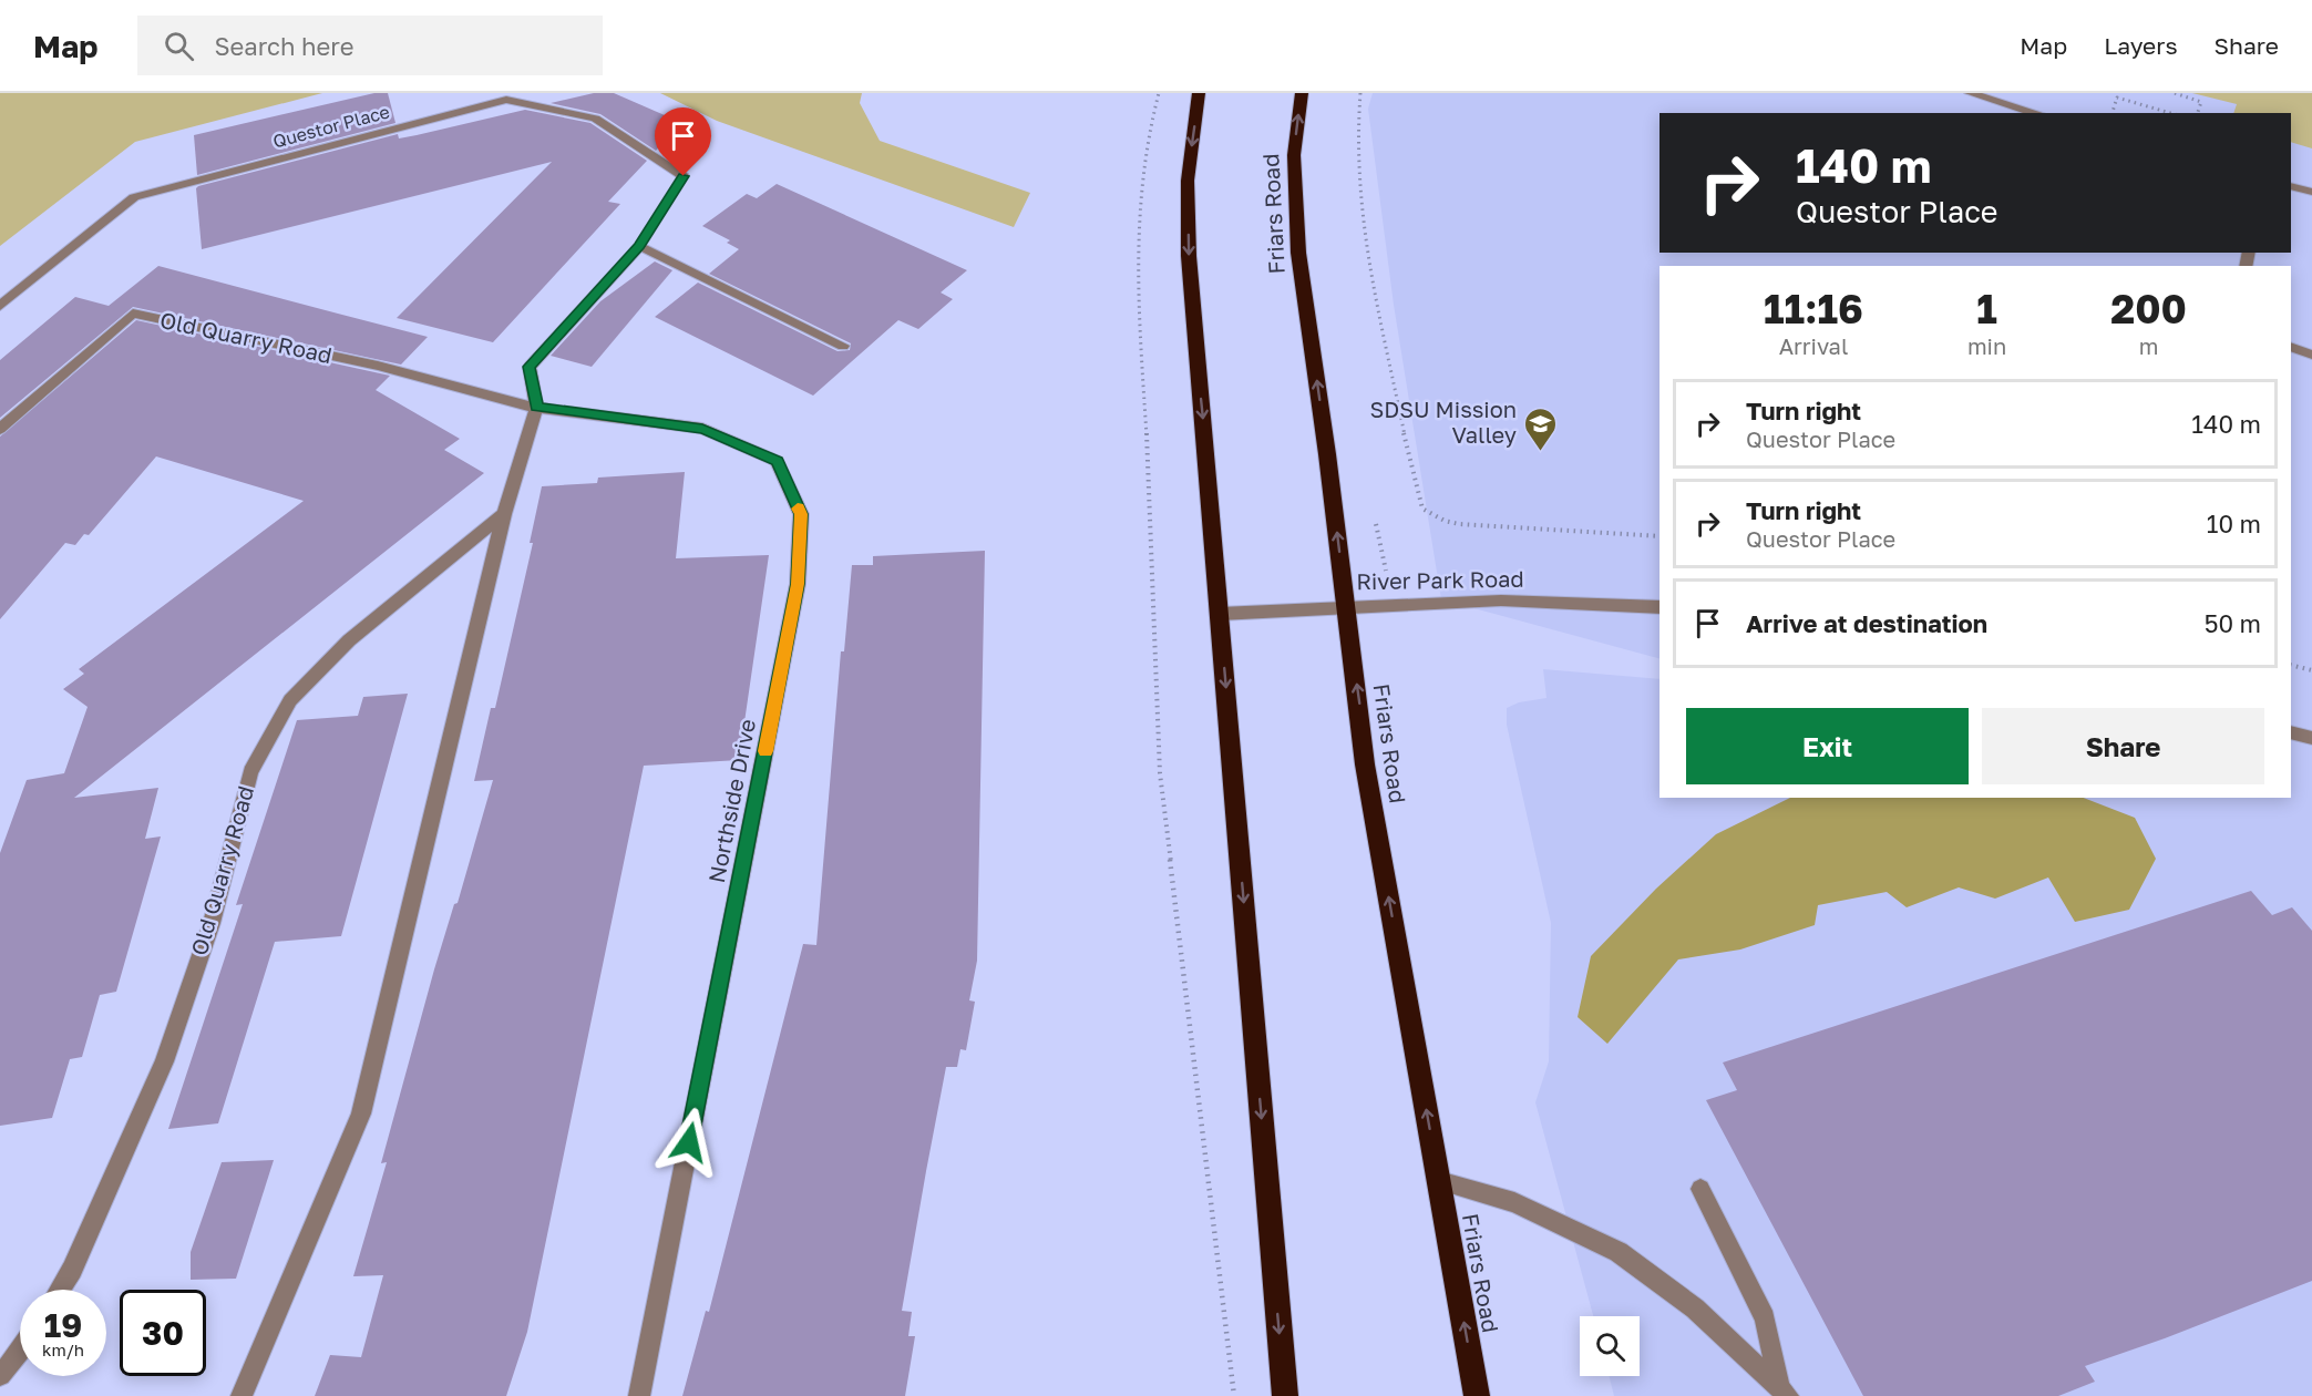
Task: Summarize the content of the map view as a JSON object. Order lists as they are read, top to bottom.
{
  "streets": {
    "highway": ["Friars Road"],
    "street": [
      "Questor Place",
      "Old Quarry Road",
      "River Park Road",
      "Northside Drive"
    ]
  },
  "crossings": [
    ["Questor Place", "Old Quarry Road"],
    ["Questor Place", "Northside Drive"],
    ["Friars Road", "River Park Road"],
    ["Old Quarry Road", "Northside Drive"]
  ],
  "places": {
    "school or university": ["SDSU Mission Valley"]
  },
  "page": {
    "header": "Map",
    "search": "Search here",
    "nav": ["Map", "Layers", "Share"],
    "turn": ["140 m", "Questor Place"],
    "eta": [
      "11:16",
      "Arrival",
      "1",
      "min",
      "200",
      "m"
    ],
    "list": [
      {
        "name": "Turn right",
        "note": "Questor Place",
        "value": "140 m"
      },
      {
        "name": "Turn right",
        "note": "Questor Place",
        "value": "10 m"
      },
      {
        "name": "Arrive at destination",
        "value": "50 m"
      }
    ],
    "buttons": ["Exit", "Share"],
    "speed": "19 km/h",
    "limit": "30"
  }
}
